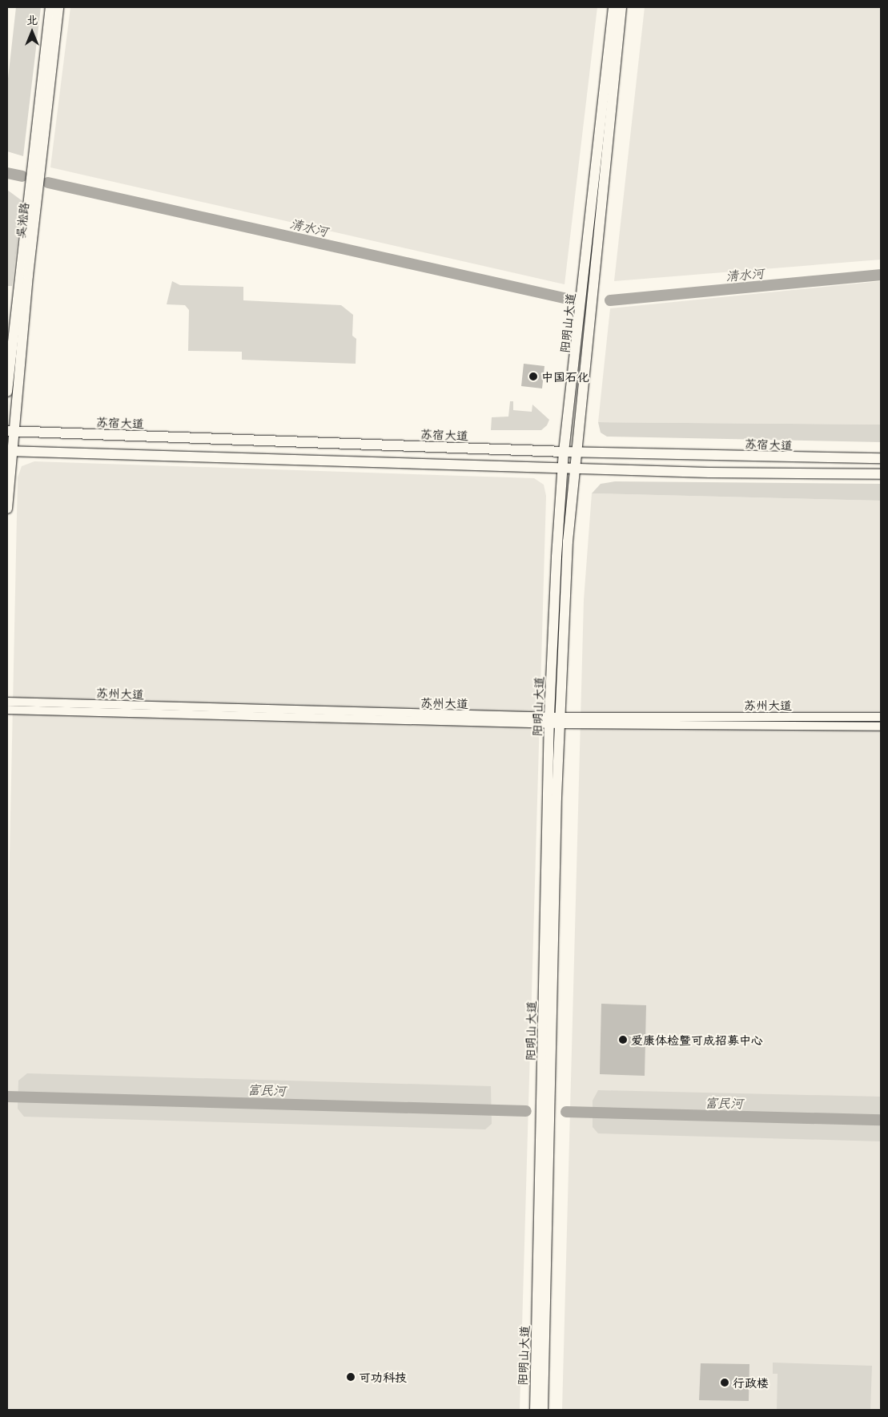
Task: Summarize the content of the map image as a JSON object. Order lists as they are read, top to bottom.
{
  "streets": {
    "main road": ["吴淞路", "阳明山大道", "苏宿大道"],
    "street": ["苏州大道"]
  },
  "crossings": [
    ["吴淞路", "苏宿大道"],
    ["阳明山大道", "苏宿大道"],
    ["阳明山大道", "苏州大道"]
  ],
  "water": ["清水河", "富民河"],
  "places": [
    "中国石化",
    "爱康体检暨可成招募中心",
    "可功科技",
    "行政楼"
  ],
  "north": "top"
}
